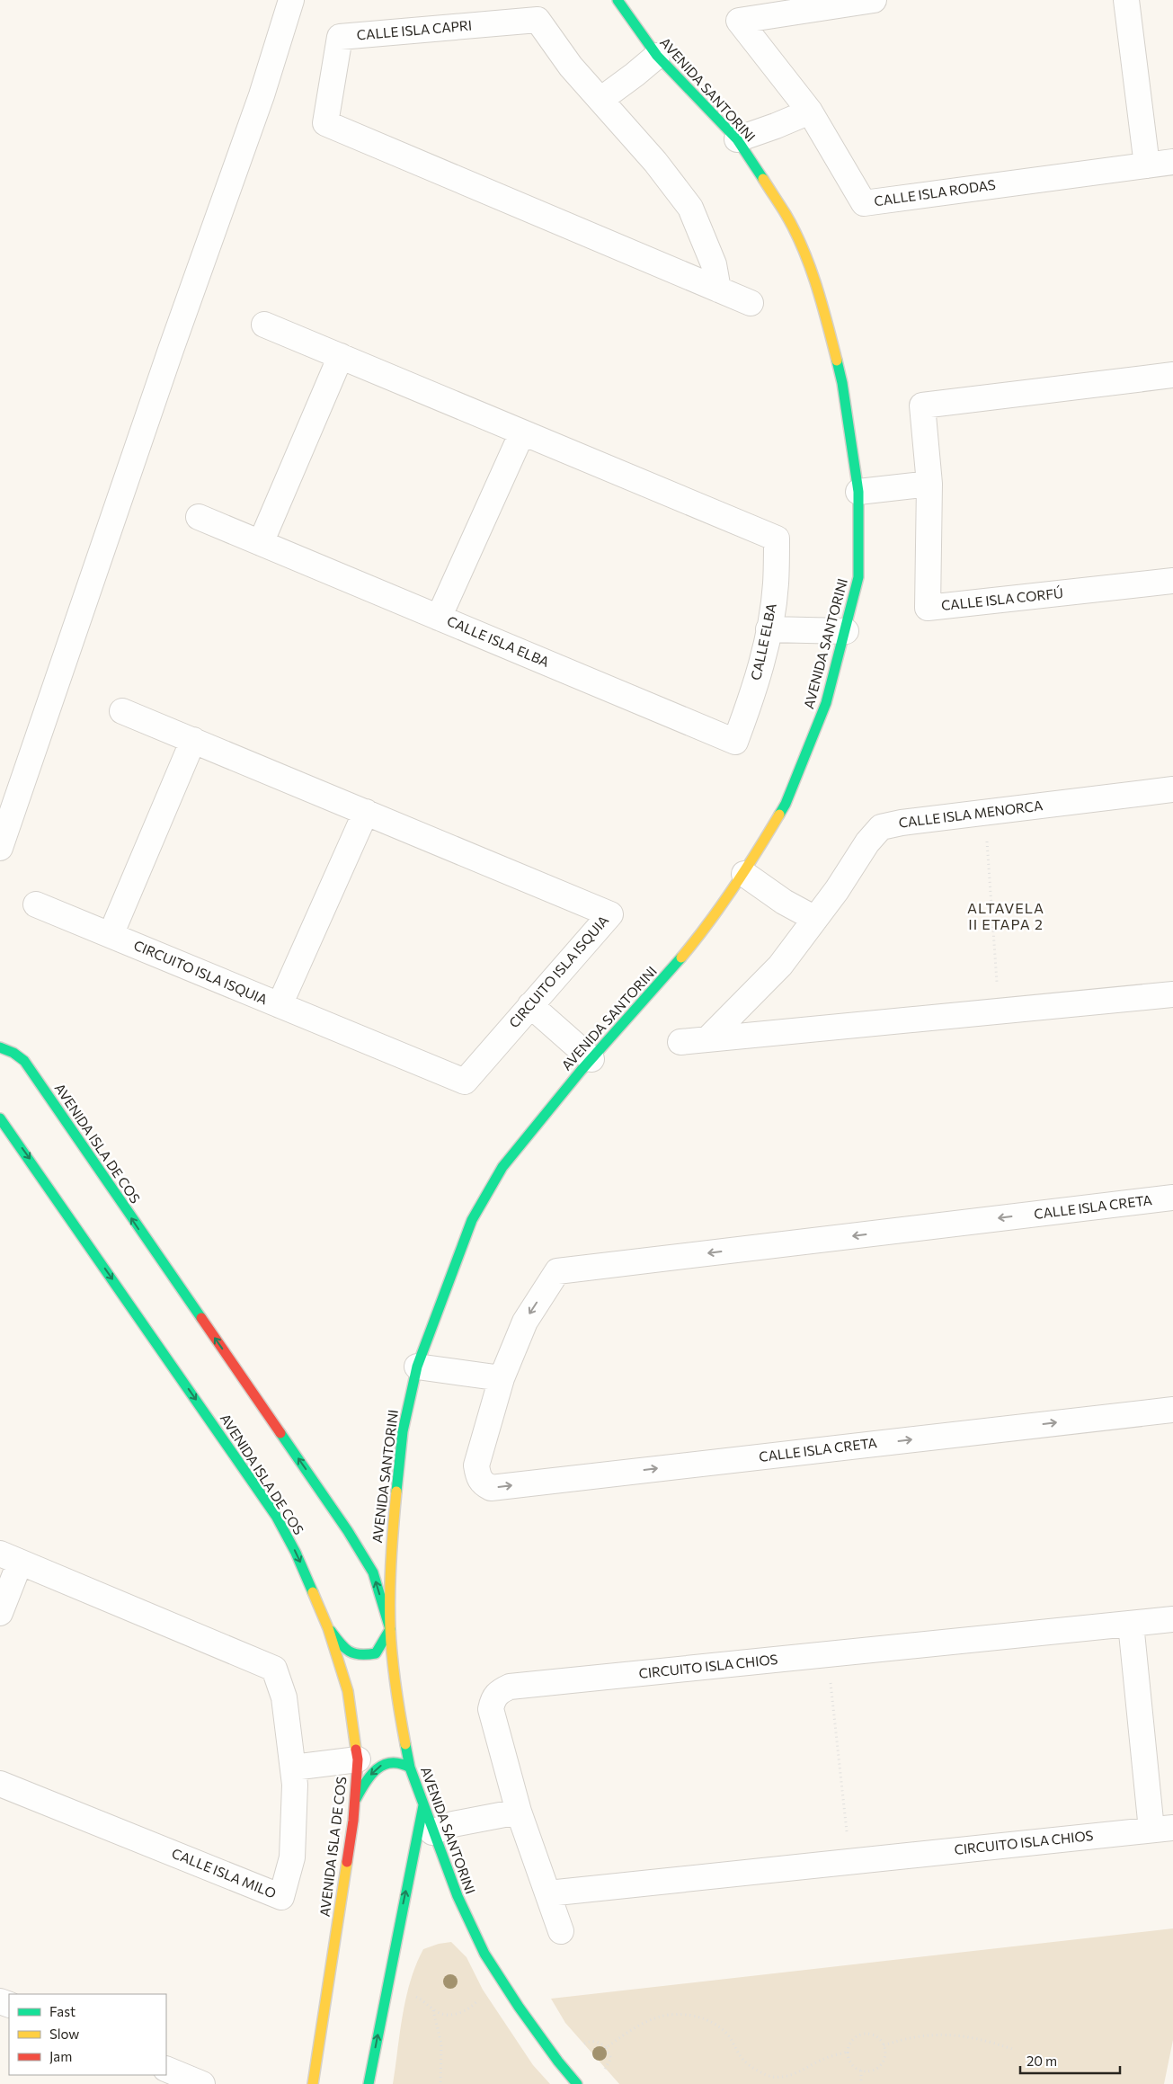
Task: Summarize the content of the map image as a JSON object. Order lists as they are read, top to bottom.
{
  "streets": {
    "street": [
      "CALLE ISLA CAPRI",
      "AVENIDA SANTORINI",
      "CALLE ISLA RODAS",
      "CALLE ISLA CORFÚ",
      "CALLE ISLA ELBA",
      "CALLE ELBA",
      "CALLE ISLA MENORCA",
      "CIRCUITO ISLA ISQUIA",
      "AVENIDA ISLA DE COS",
      "CALLE ISLA CRETA",
      "CIRCUITO ISLA CHIOS",
      "CALLE ISLA MILO"
    ]
  },
  "crossings": [
    ["AVENIDA SANTORINI", "AVENIDA ISLA DE COS"],
    ["CALLE ISLA ELBA", "CALLE ELBA"]
  ],
  "districts": ["ALTAVELA II ETAPA 2"],
  "legend": ["Fast", "Slow", "Jam"],
  "scale_bar": "20 m"
}
